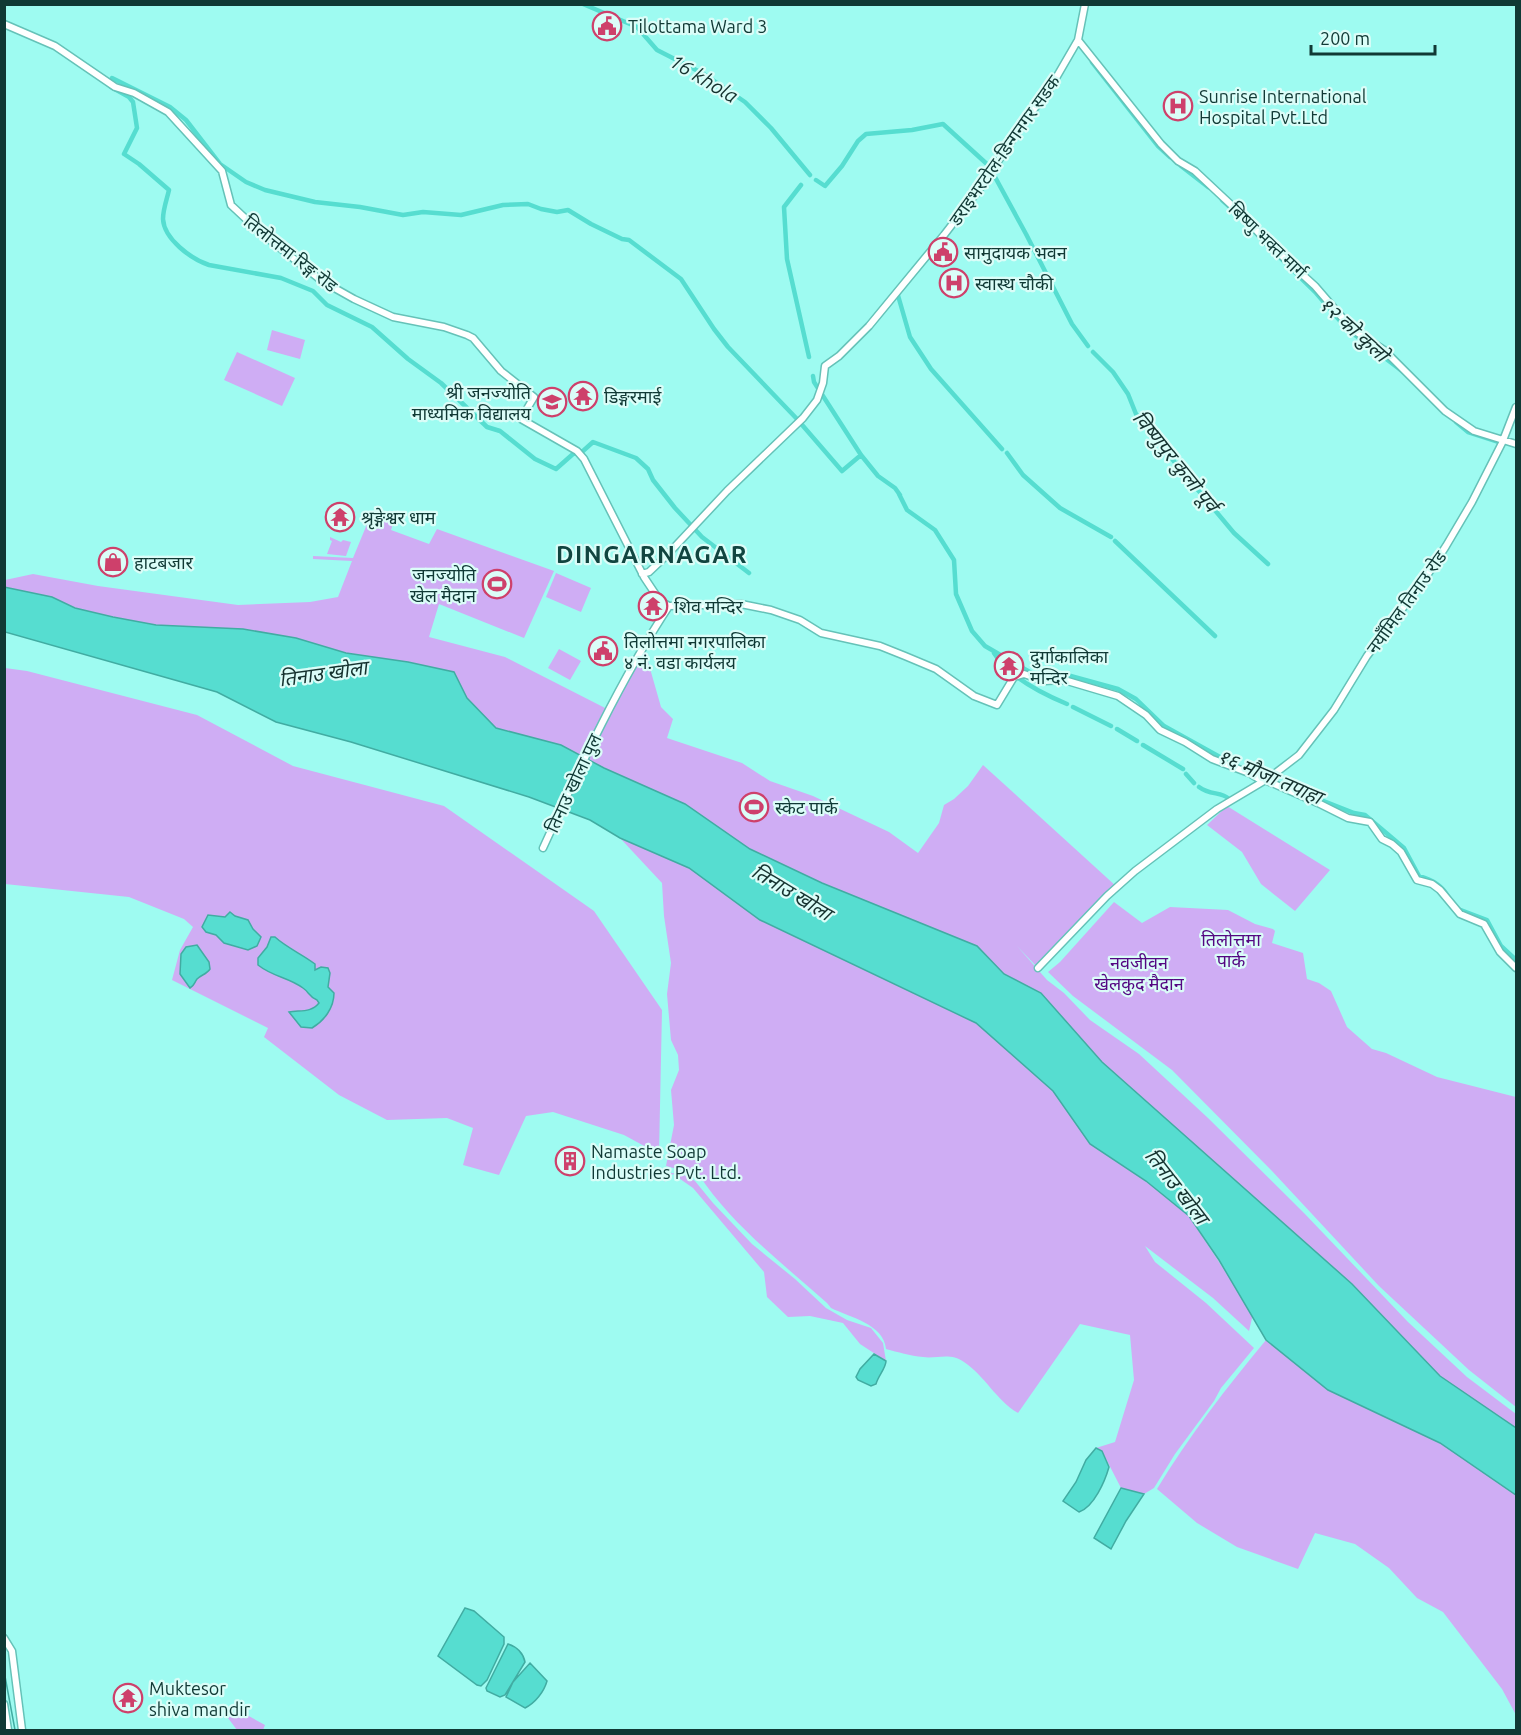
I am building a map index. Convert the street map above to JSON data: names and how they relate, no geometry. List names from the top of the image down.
{
  "streets": {
    "street": [
      "डराइभरटोल-डिन्गनगर सडक",
      "बिष्णु भक्त मार्ग",
      "तिलोत्तमा रिङ्ग रोड",
      "नयाँमिल तिनाउ रोड",
      "तिनाउ खोला पुल"
    ]
  },
  "crossings": [
    ["डराइभरटोल-डिन्गनगर सडक", "बिष्णु भक्त मार्ग"],
    ["डराइभरटोल-डिन्गनगर सडक", "तिलोत्तमा रिङ्ग रोड"],
    ["बिष्णु भक्त मार्ग", "नयाँमिल तिनाउ रोड"],
    ["तिलोत्तमा रिङ्ग रोड", "तिनाउ खोला पुल"]
  ],
  "districts": ["DINGARNAGAR"],
  "water": [
    "16 khola",
    "१२ को कुलो",
    "विष्णुपुर कुलो पूर्व",
    "तिनाउ खोला",
    "१६ मौजा तपाहा"
  ],
  "parks": ["तिलोत्तमा पार्क", "नवजीवन खेलकुद मैदान"],
  "places": {
    "public building": ["Tilottama Ward 3", "सामुदायक भवन", "तिलोत्तमा नगरपालिका ४ नं. वडा कार्यलय"],
    "hospital": ["Sunrise International Hospital Pvt.Ltd", "स्वास्थ चौकी"],
    "temple": [
      "डिङ्गरमाई",
      "श्रृङ्गेश्वर धाम",
      "शिव मन्दिर",
      "दुर्गाकालिका मन्दिर",
      "Muktesor shiva mandir"
    ],
    "school or university": ["श्री जनज्योति माध्यमिक विद्यालय"],
    "shop": ["हाटबजार"],
    "sports": ["जनज्योति खेल मैदान", "स्केट पार्क"],
    "building": ["Namaste Soap Industries Pvt. Ltd."]
  },
  "scale_bar": "200 m"
}
